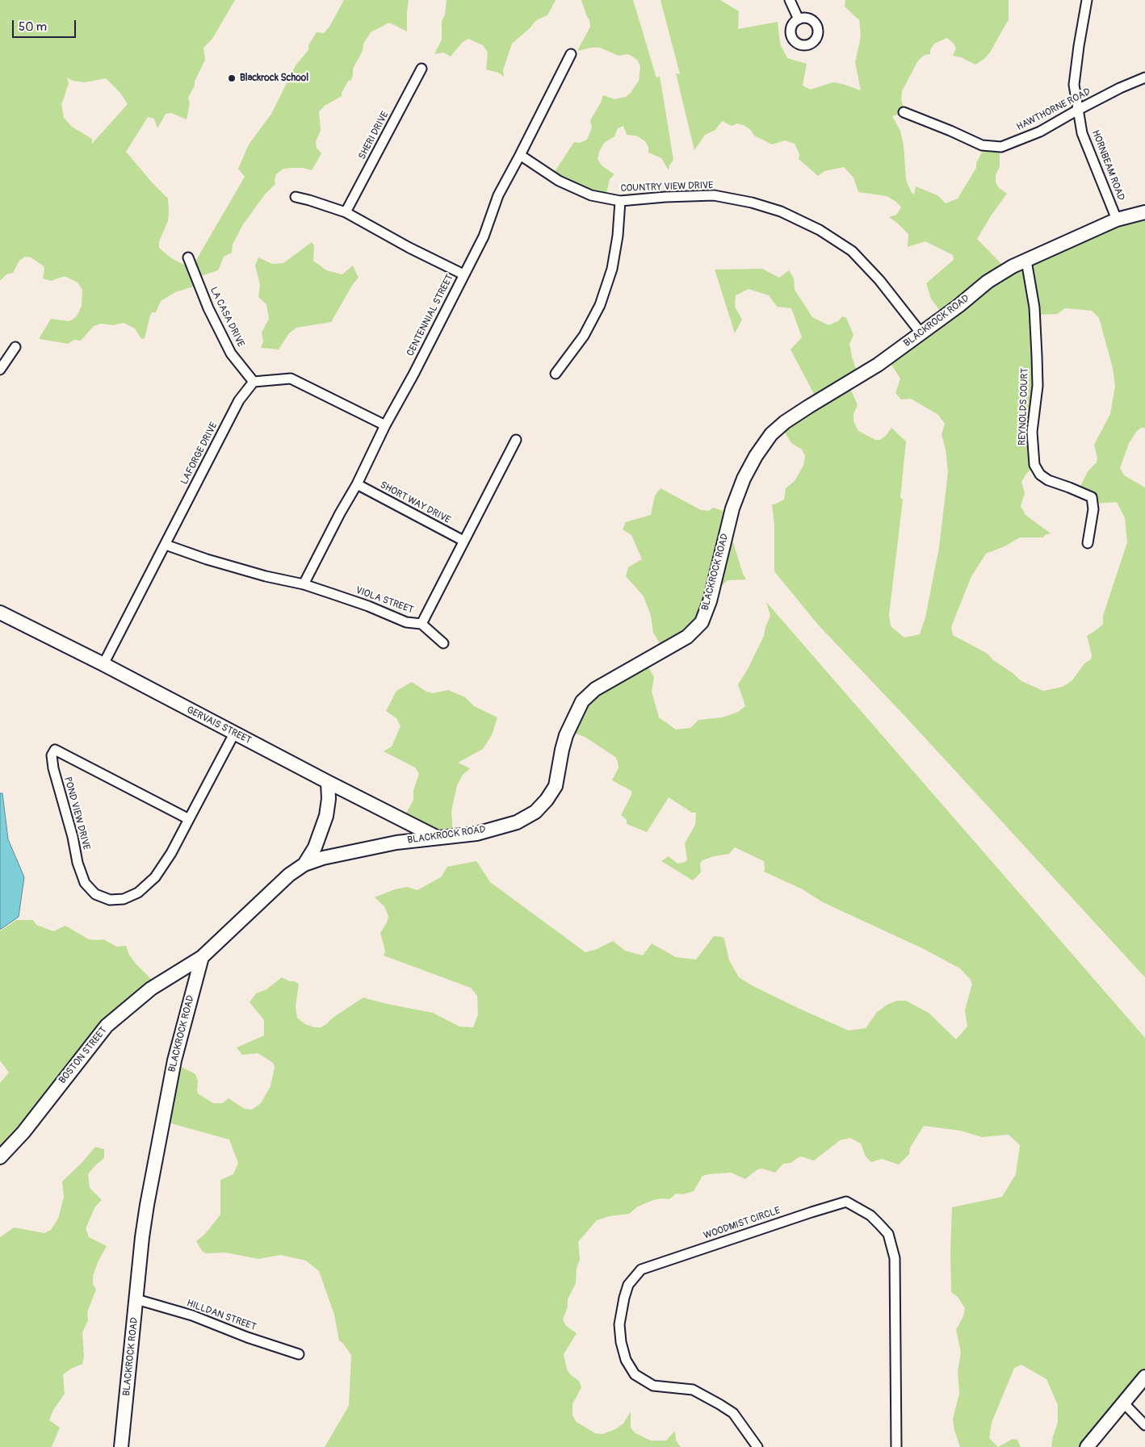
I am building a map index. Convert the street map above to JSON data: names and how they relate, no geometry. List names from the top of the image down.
{
  "streets": {
    "street": [
      "HAWTHORNE ROAD",
      "SHERI DRIVE",
      "HORNBEAM ROAD",
      "COUNTRY VIEW DRIVE",
      "CENTENNIAL STREET",
      "LA CASA DRIVE",
      "BLACKROCK ROAD",
      "REYNOLDS COURT",
      "LAFORGE DRIVE",
      "SHORT WAY DRIVE",
      "VIOLA STREET",
      "GERVAIS STREET",
      "POND VIEW DRIVE",
      "BOSTON STREET",
      "WOODMIST CIRCLE",
      "HILLDAN STREET"
    ]
  },
  "crossings": [
    ["HAWTHORNE ROAD", "HORNBEAM ROAD"],
    ["HORNBEAM ROAD", "BLACKROCK ROAD"],
    ["COUNTRY VIEW DRIVE", "CENTENNIAL STREET"],
    ["COUNTRY VIEW DRIVE", "BLACKROCK ROAD"],
    ["CENTENNIAL STREET", "SHORT WAY DRIVE"],
    ["CENTENNIAL STREET", "VIOLA STREET"],
    ["LA CASA DRIVE", "LAFORGE DRIVE"],
    ["BLACKROCK ROAD", "REYNOLDS COURT"],
    ["BLACKROCK ROAD", "GERVAIS STREET"],
    ["BLACKROCK ROAD", "BOSTON STREET"],
    ["BLACKROCK ROAD", "HILLDAN STREET"],
    ["LAFORGE DRIVE", "VIOLA STREET"],
    ["LAFORGE DRIVE", "GERVAIS STREET"],
    ["SHORT WAY DRIVE", "VIOLA STREET"],
    ["GERVAIS STREET", "POND VIEW DRIVE"]
  ],
  "places": ["Blackrock School"],
  "scale_bar": "50 m"
}
